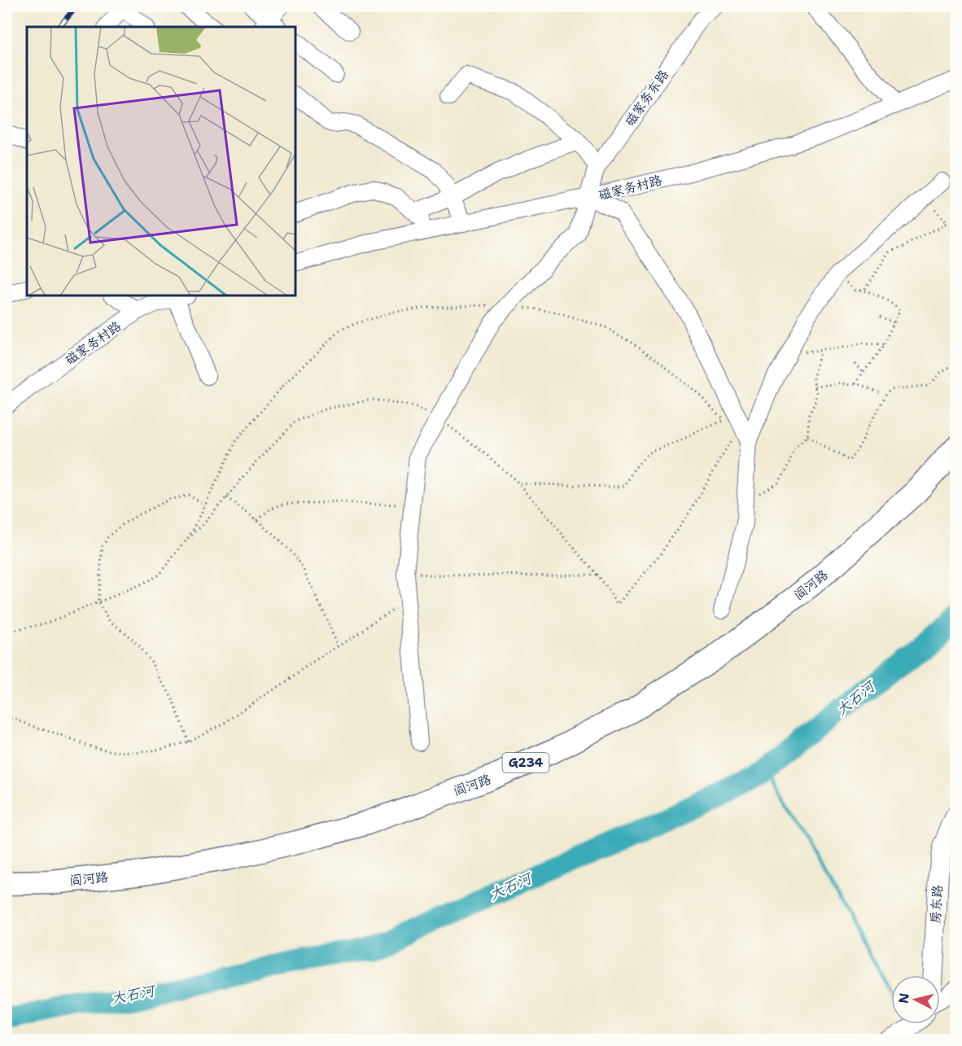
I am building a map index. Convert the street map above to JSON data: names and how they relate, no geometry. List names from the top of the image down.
{
  "streets": {
    "highway": ["阎河路", "G234"],
    "main road": ["房东路"],
    "street": ["磁家务东路", "磁家务村路"]
  },
  "crossings": [
    ["磁家务东路", "磁家务村路"]
  ],
  "water": ["大石河"],
  "north": "left"
}
